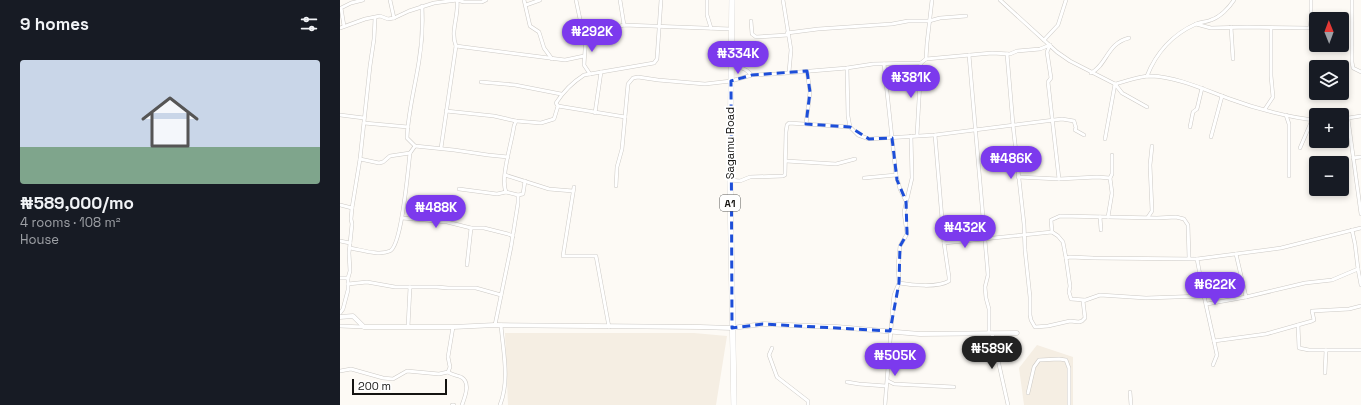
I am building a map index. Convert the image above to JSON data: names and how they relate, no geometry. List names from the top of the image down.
{
  "streets": {
    "highway": ["Sagamu Road", "A1"]
  },
  "scale_bar": "200 m",
  "north": "top",
  "page": {
    "heading": "9 homes",
    "map_buttons": ["+", "−"],
    "price": [
      "₦292K",
      "₦334K",
      "₦381K",
      "₦486K",
      "₦488K",
      "₦432K",
      "₦622K",
      "₦589K",
      "₦505K"
    ],
    "list": [
      {
        "name": "₦589,000/mo",
        "note": "4 rooms · 108 m² · House"
      }
    ],
    "scale": "200 m"
  }
}
